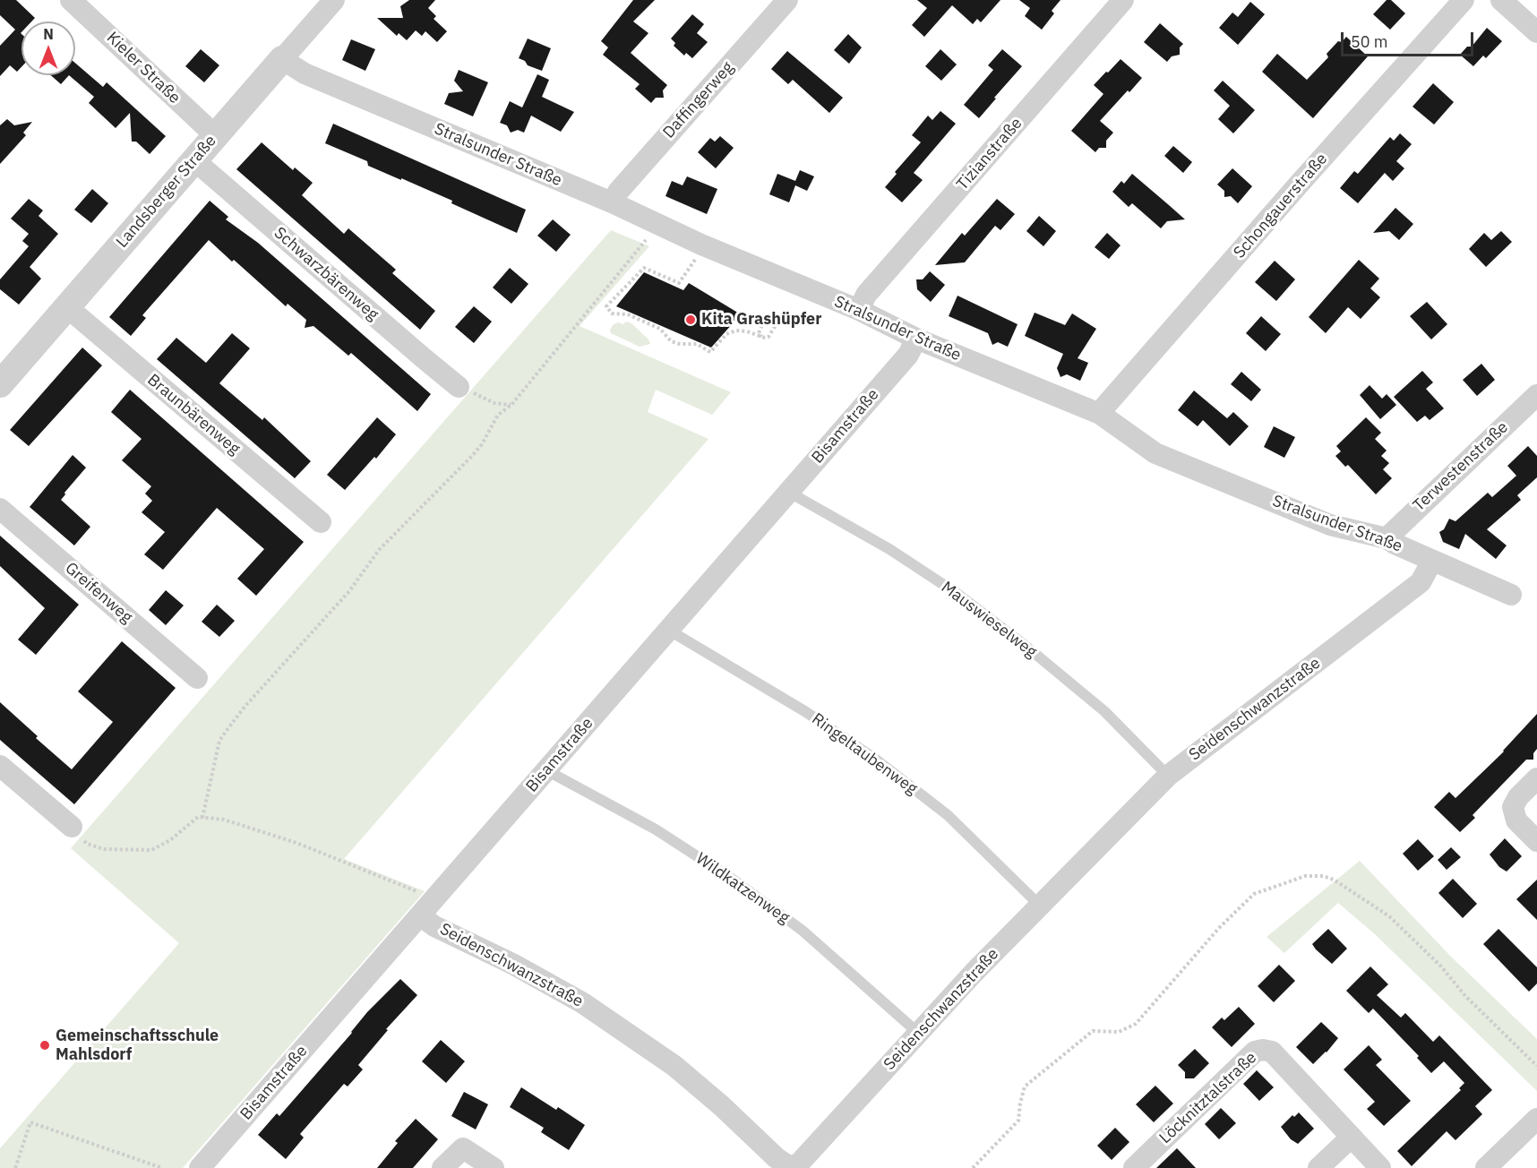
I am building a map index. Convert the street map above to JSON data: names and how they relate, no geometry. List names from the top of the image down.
{
  "streets": {
    "street": [
      "Kieler Straße",
      "Daffingerweg",
      "Tizianstraße",
      "Stralsunder Straße",
      "Landsberger Straße",
      "Schongauerstraße",
      "Schwarzbärenweg",
      "Braunbärenweg",
      "Bisamstraße",
      "Terwestenstraße",
      "Greifenweg",
      "Seidenschwanzstraße",
      "Löcknitztalstraße"
    ],
    "lane": ["Mauswieselweg", "Ringeltaubenweg", "Wildkatzenweg"]
  },
  "crossings": [
    ["Kieler Straße", "Landsberger Straße"],
    ["Daffingerweg", "Stralsunder Straße"],
    ["Tizianstraße", "Stralsunder Straße"],
    ["Stralsunder Straße", "Landsberger Straße"],
    ["Stralsunder Straße", "Schongauerstraße"],
    ["Stralsunder Straße", "Bisamstraße"],
    ["Stralsunder Straße", "Terwestenstraße"],
    ["Stralsunder Straße", "Seidenschwanzstraße"],
    ["Landsberger Straße", "Schwarzbärenweg"],
    ["Landsberger Straße", "Braunbärenweg"],
    ["Bisamstraße", "Mauswieselweg"],
    ["Bisamstraße", "Seidenschwanzstraße"],
    ["Bisamstraße", "Ringeltaubenweg"],
    ["Bisamstraße", "Wildkatzenweg"],
    ["Mauswieselweg", "Seidenschwanzstraße"],
    ["Seidenschwanzstraße", "Ringeltaubenweg"],
    ["Seidenschwanzstraße", "Wildkatzenweg"]
  ],
  "places": ["Kita Grashüpfer", "Gemeinschaftsschule Mahlsdorf"],
  "scale_bar": "50 m",
  "north": "top"
}
